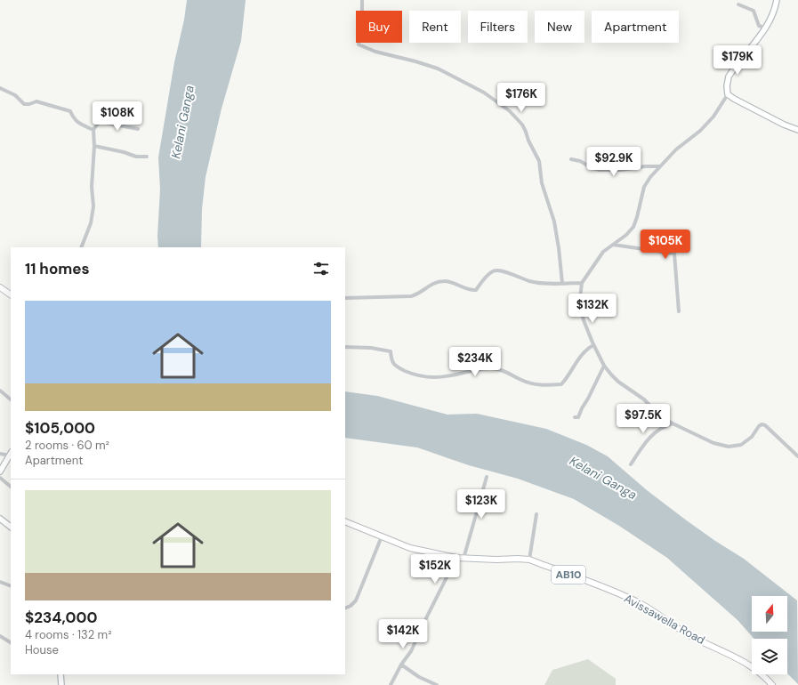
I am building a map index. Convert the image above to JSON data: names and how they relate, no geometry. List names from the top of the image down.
{
  "streets": {
    "main road": ["AB10", "Avissawella Road"]
  },
  "water": ["Kelani Ganga"],
  "north": "top",
  "page": {
    "chip": [
      "Buy",
      "Rent",
      "Filters",
      "New",
      "Apartment"
    ],
    "price": [
      "$179K",
      "$176K",
      "$108K",
      "$92.9K",
      "$105K",
      "$132K",
      "$234K",
      "$97.5K",
      "$123K",
      "$152K",
      "$142K"
    ],
    "heading": "11 homes",
    "list": [
      {
        "name": "$105,000",
        "note": "2 rooms · 60 m² · Apartment"
      },
      {
        "name": "$234,000",
        "note": "4 rooms · 132 m² · House"
      }
    ]
  }
}
